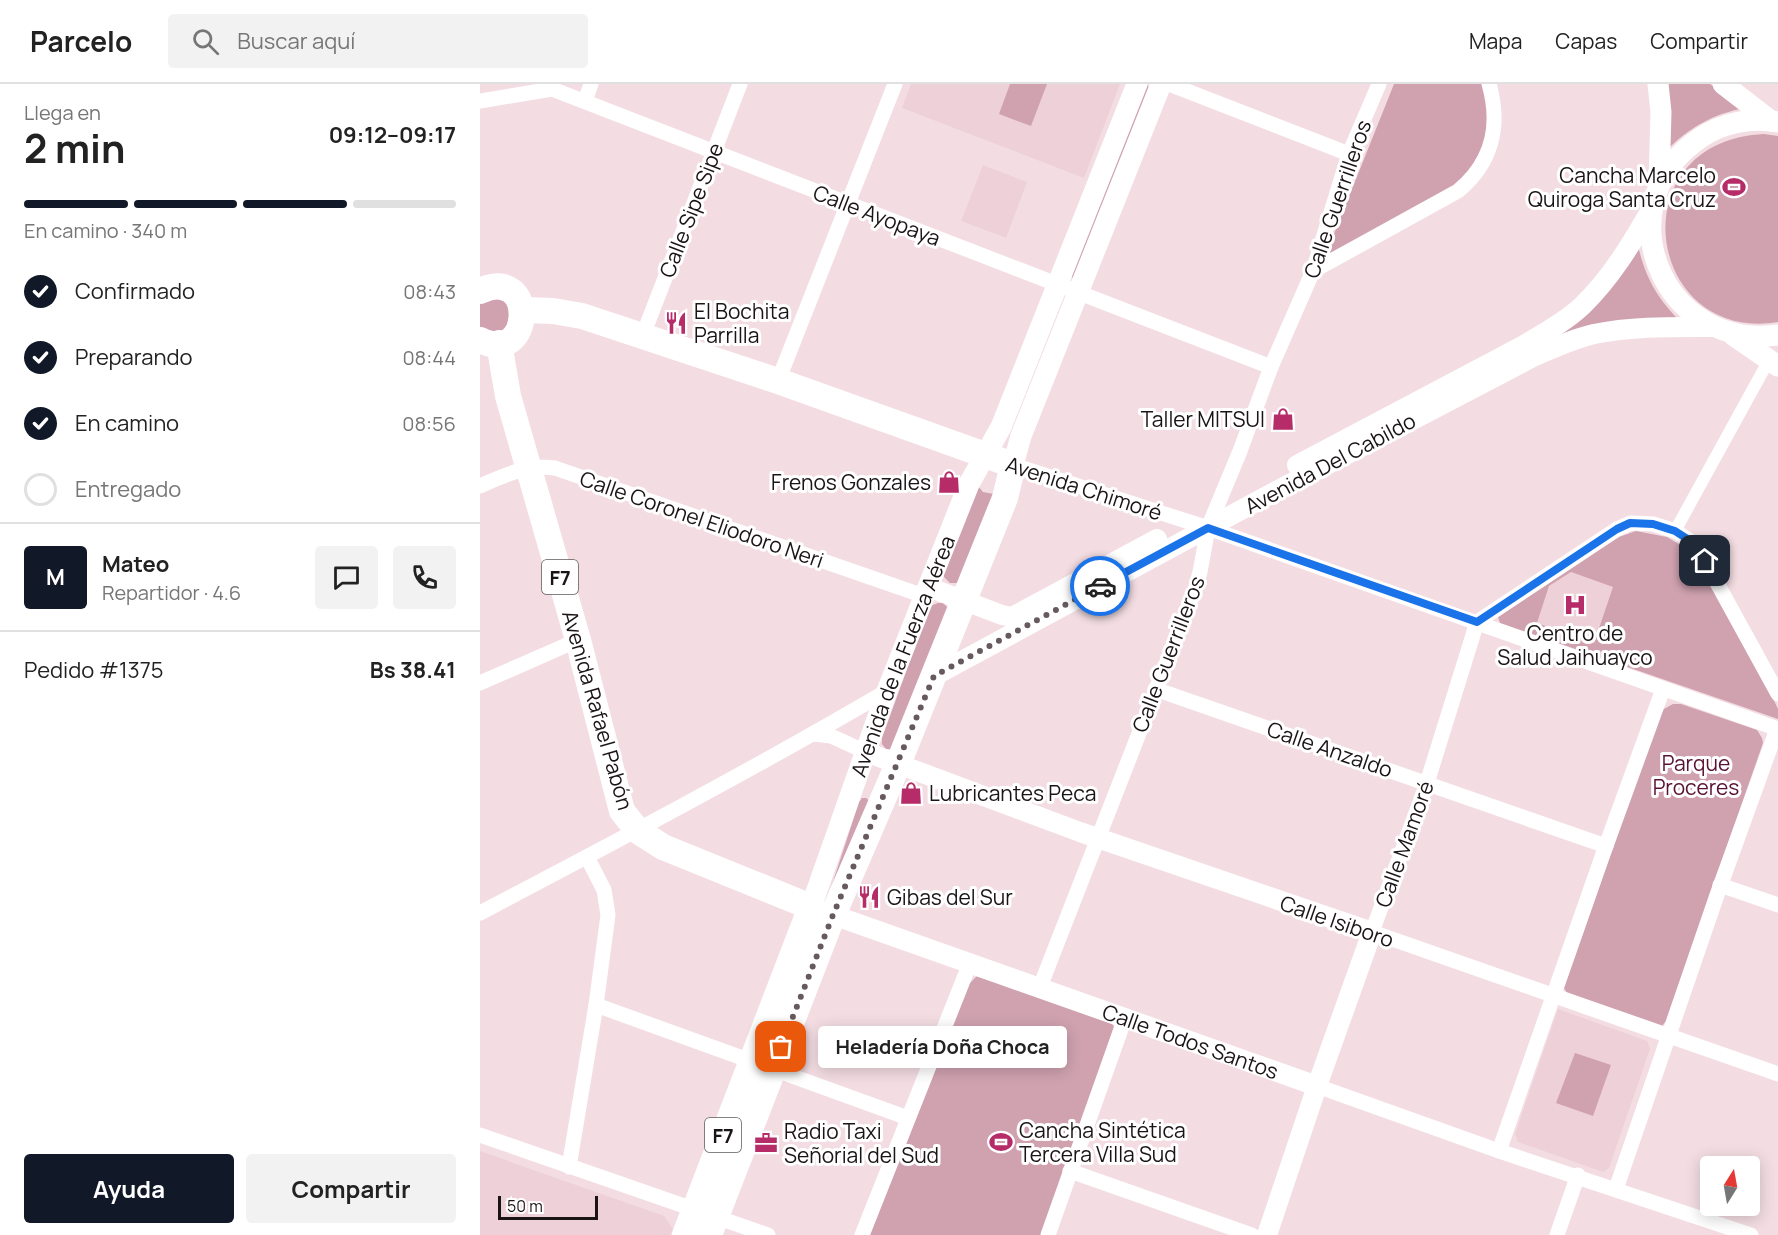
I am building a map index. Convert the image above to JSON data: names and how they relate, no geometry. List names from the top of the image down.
{
  "streets": {
    "highway": [
      "Avenida Chimoré",
      "F7",
      "Avenida de la Fuerza Aérea",
      "Avenida Rafael Pabón",
      "Calle Todos Santos"
    ],
    "street": [
      "Calle Guerrilleros",
      "Calle Sipe Sipe",
      "Calle Ayopaya",
      "Avenida Del Cabildo",
      "Calle Coronel Eliodoro Neri",
      "Calle Anzaldo",
      "Calle Mamoré",
      "Calle Isiboro"
    ]
  },
  "crossings": [
    ["Calle Guerrilleros", "Calle Ayopaya"],
    ["Calle Guerrilleros", "Avenida Del Cabildo"],
    ["Calle Guerrilleros", "Avenida Chimoré"],
    ["Calle Guerrilleros", "Calle Anzaldo"],
    ["Calle Guerrilleros", "Calle Isiboro"],
    ["Calle Guerrilleros", "Calle Todos Santos"],
    ["Calle Sipe Sipe", "Calle Ayopaya"],
    ["Calle Sipe Sipe", "Avenida Chimoré"],
    ["Calle Ayopaya", "Avenida de la Fuerza Aérea"],
    ["Avenida Del Cabildo", "Avenida Chimoré"],
    ["Avenida Del Cabildo", "Calle Coronel Eliodoro Neri"],
    ["Avenida Del Cabildo", "Avenida de la Fuerza Aérea"],
    ["Avenida Chimoré", "F7"],
    ["Avenida Chimoré", "Avenida de la Fuerza Aérea"],
    ["Avenida Chimoré", "Calle Mamoré"],
    ["Calle Coronel Eliodoro Neri", "Avenida de la Fuerza Aérea"],
    ["Calle Coronel Eliodoro Neri", "Avenida Rafael Pabón"],
    ["F7", "Avenida Rafael Pabón"],
    ["Avenida de la Fuerza Aérea", "Calle Isiboro"],
    ["Avenida de la Fuerza Aérea", "Calle Todos Santos"],
    ["Avenida Rafael Pabón", "Calle Todos Santos"],
    ["Calle Anzaldo", "Calle Mamoré"],
    ["Calle Mamoré", "Calle Isiboro"],
    ["Calle Mamoré", "Calle Todos Santos"]
  ],
  "parks": ["Parque Proceres"],
  "places": {
    "sports": ["Cancha Marcelo Quiroga Santa Cruz", "Cancha Sintética Tercera Villa Sud"],
    "restaurant": ["El Bochita Parrilla", "Gibas del Sur"],
    "shop": ["Taller MITSUI", "Frenos Gonzales", "Lubricantes Peca"],
    "hospital": ["Centro de Salud Jaihuayco"],
    "other": ["Heladería Doña Choca"],
    "office": ["Radio Taxi Señorial del Sud"]
  },
  "scale_bar": "50 m",
  "north": "top",
  "page": {
    "header": "Parcelo",
    "search": "Buscar aquí",
    "nav": ["Mapa", "Capas", "Compartir"],
    "heading": ["2 min", "Llega en", "09:12–09:17"],
    "panel": [
      "Mateo",
      "Repartidor · 4.6",
      "Pedido #1375",
      "Bs 38.41"
    ],
    "bar": "En camino · 340 m",
    "list": [
      ["Confirmado", "08:43"],
      ["Preparando", "08:44"],
      ["En camino", "08:56"],
      "Entregado"
    ],
    "round": "M",
    "bubble": "Heladería Doña Choca",
    "buttons": ["Ayuda", "Compartir"],
    "scale": "50 m"
  }
}
